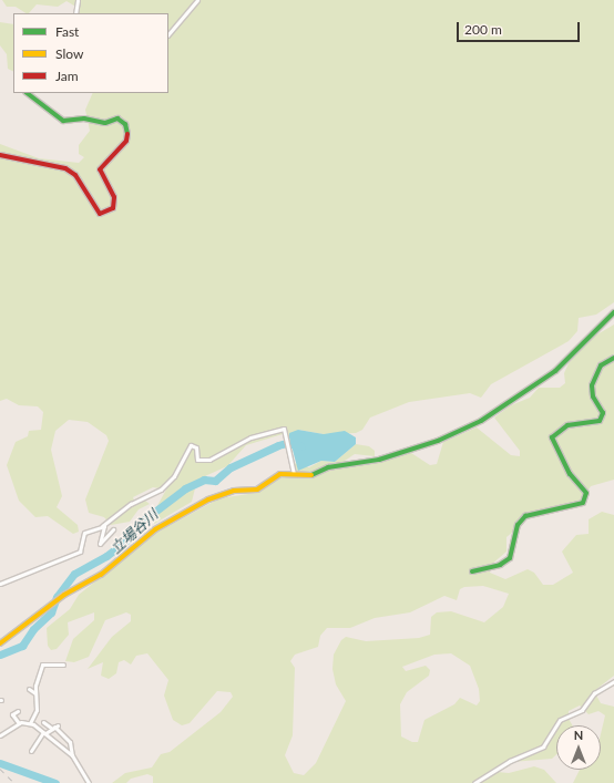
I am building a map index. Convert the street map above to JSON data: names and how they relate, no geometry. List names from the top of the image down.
{
  "water": ["立場谷川"],
  "legend": ["Fast", "Slow", "Jam"],
  "scale_bar": "200 m",
  "north": "top"
}
